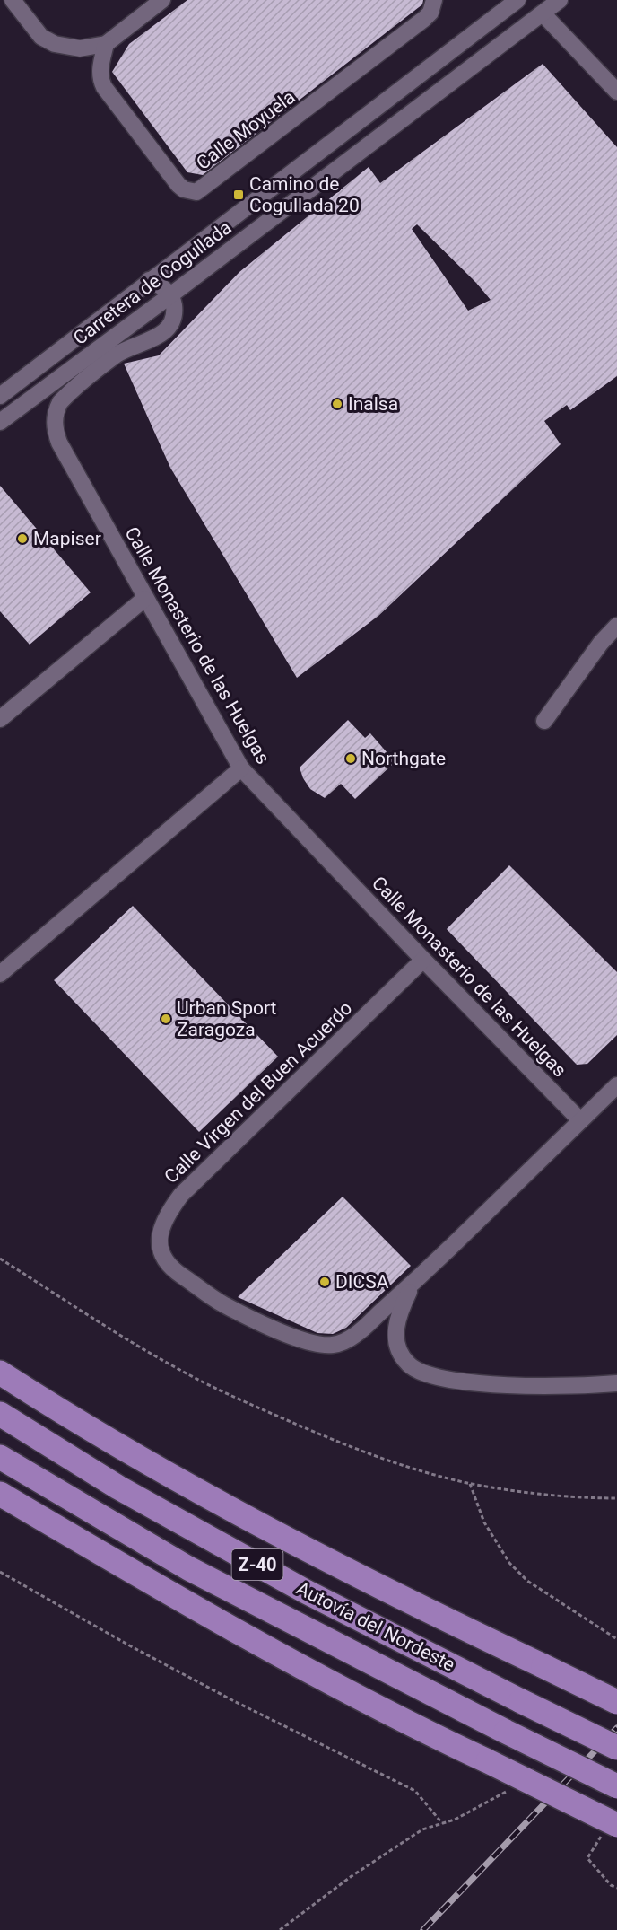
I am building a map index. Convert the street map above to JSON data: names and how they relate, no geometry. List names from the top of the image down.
{
  "streets": {
    "highway": ["Z-40", "Autovía del Nordeste"],
    "street": [
      "Calle Moyuela",
      "Carretera de Cogullada",
      "Calle Monasterio de las Huelgas",
      "Calle Virgen del Buen Acuerdo"
    ]
  },
  "crossings": [
    ["Carretera de Cogullada", "Calle Monasterio de las Huelgas"],
    ["Calle Monasterio de las Huelgas", "Calle Virgen del Buen Acuerdo"]
  ],
  "places": {
    "transit": ["Camino de Cogullada 20"],
    "other": [
      "Inalsa",
      "Mapiser",
      "Northgate",
      "Urban Sport Zaragoza",
      "DICSA"
    ]
  }
}
